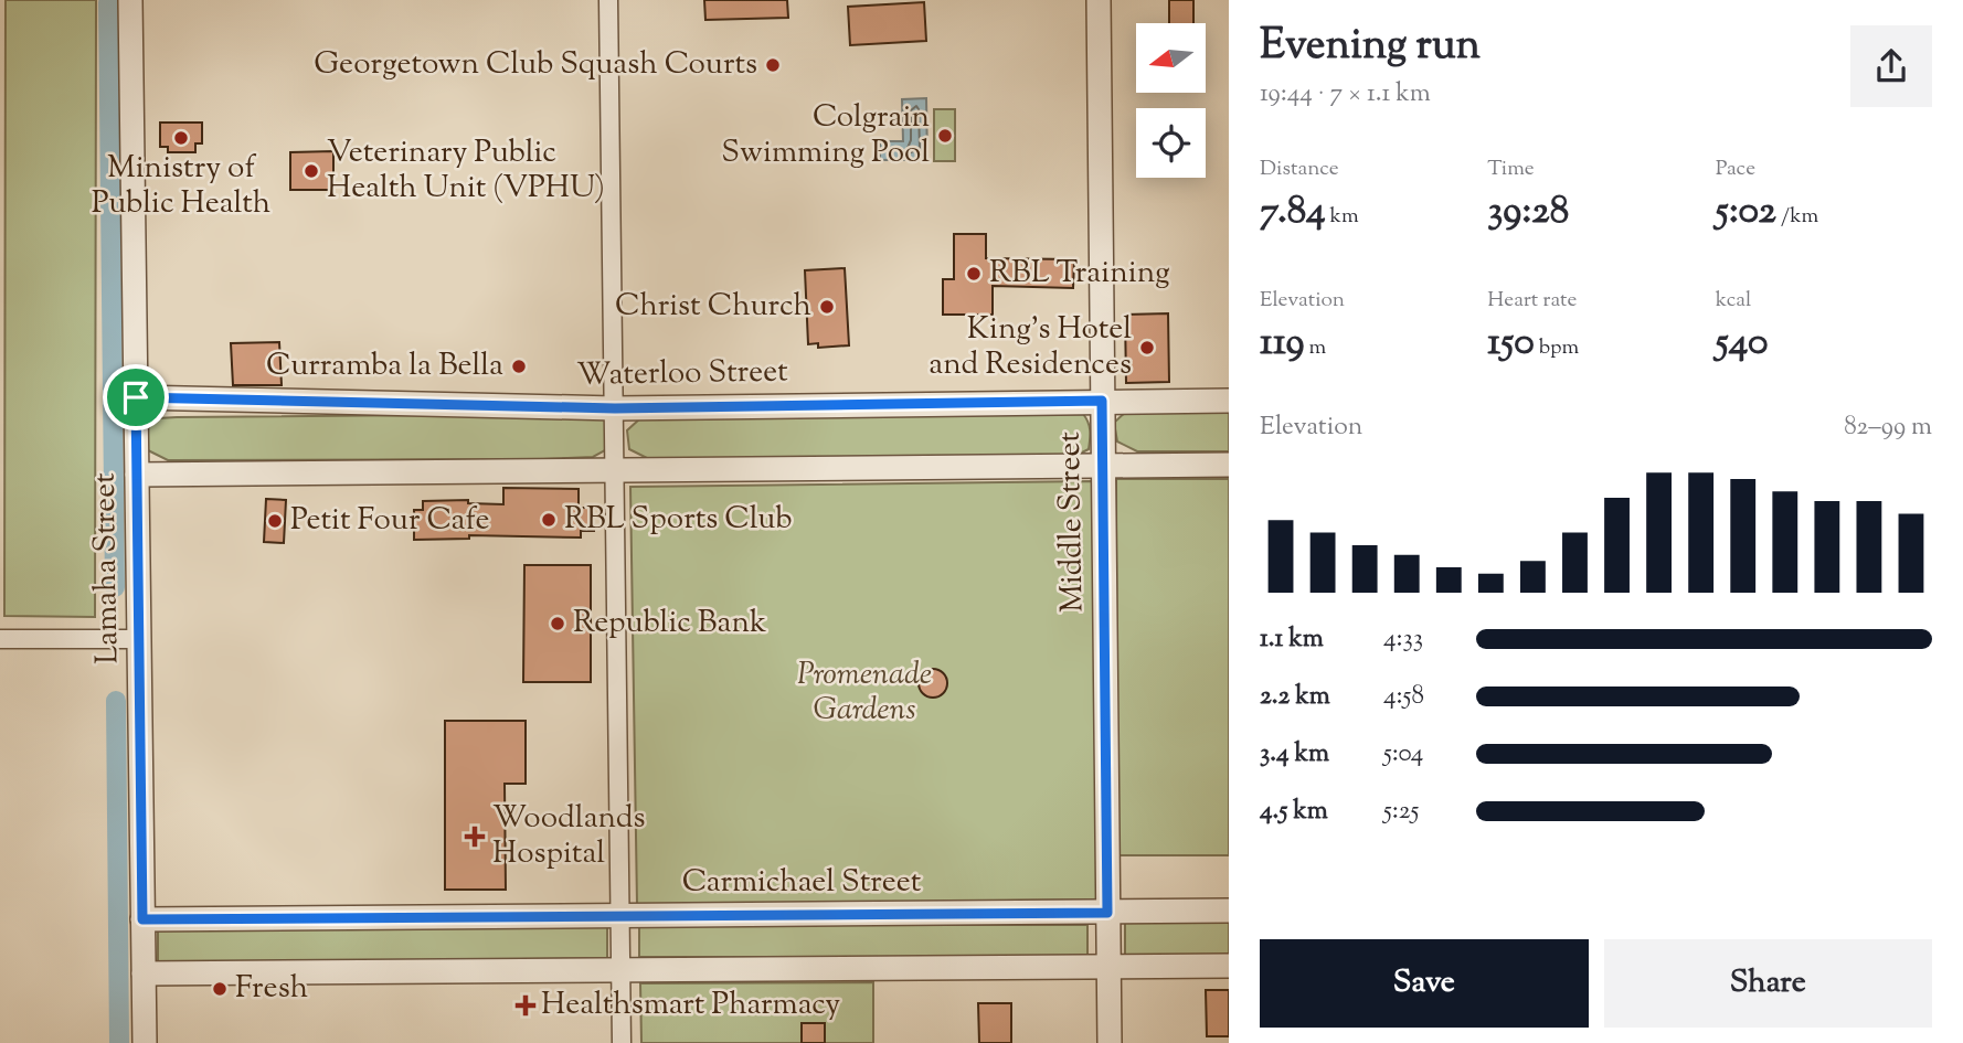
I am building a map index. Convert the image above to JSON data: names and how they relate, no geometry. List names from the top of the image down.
{
  "streets": {
    "street": [
      "Waterloo Street",
      "Middle Street",
      "Lamaha Street",
      "Carmichael Street"
    ]
  },
  "crossings": [
    ["Waterloo Street", "Middle Street"],
    ["Waterloo Street", "Lamaha Street"],
    ["Middle Street", "Carmichael Street"],
    ["Lamaha Street", "Carmichael Street"]
  ],
  "parks": ["Promenade Gardens"],
  "places": {
    "other": [
      "Georgetown Club Squash Courts",
      "Colgrain Swimming Pool",
      "Ministry of Public Health",
      "Veterinary Public Health Unit (VPHU)",
      "RBL Training",
      "Christ Church",
      "King's Hotel and Residences",
      "Curramba la Bella",
      "RBL Sports Club",
      "Petit Four Cafe",
      "Republic Bank",
      "Fresh"
    ],
    "health": ["Woodlands Hospital", "Healthsmart Pharmacy"]
  },
  "north": "left",
  "page": {
    "heading": ["Evening run", "19:44 · 7 × 1.1 km"],
    "stats": [
      ["Distance", "7.84 km"],
      ["Time", "39:28"],
      ["Pace", "5:02 /km"],
      ["Elevation", "119 m"],
      ["Heart rate", "150 bpm"],
      ["kcal", "540"]
    ],
    "chart": ["Elevation", "82–99 m"],
    "list": [
      {
        "name": "1.1 km",
        "note": "4:33"
      },
      {
        "name": "2.2 km",
        "note": "4:58"
      },
      {
        "name": "3.4 km",
        "note": "5:04"
      },
      {
        "name": "4.5 km",
        "note": "5:25"
      }
    ],
    "buttons": ["Save", "Share"]
  }
}
